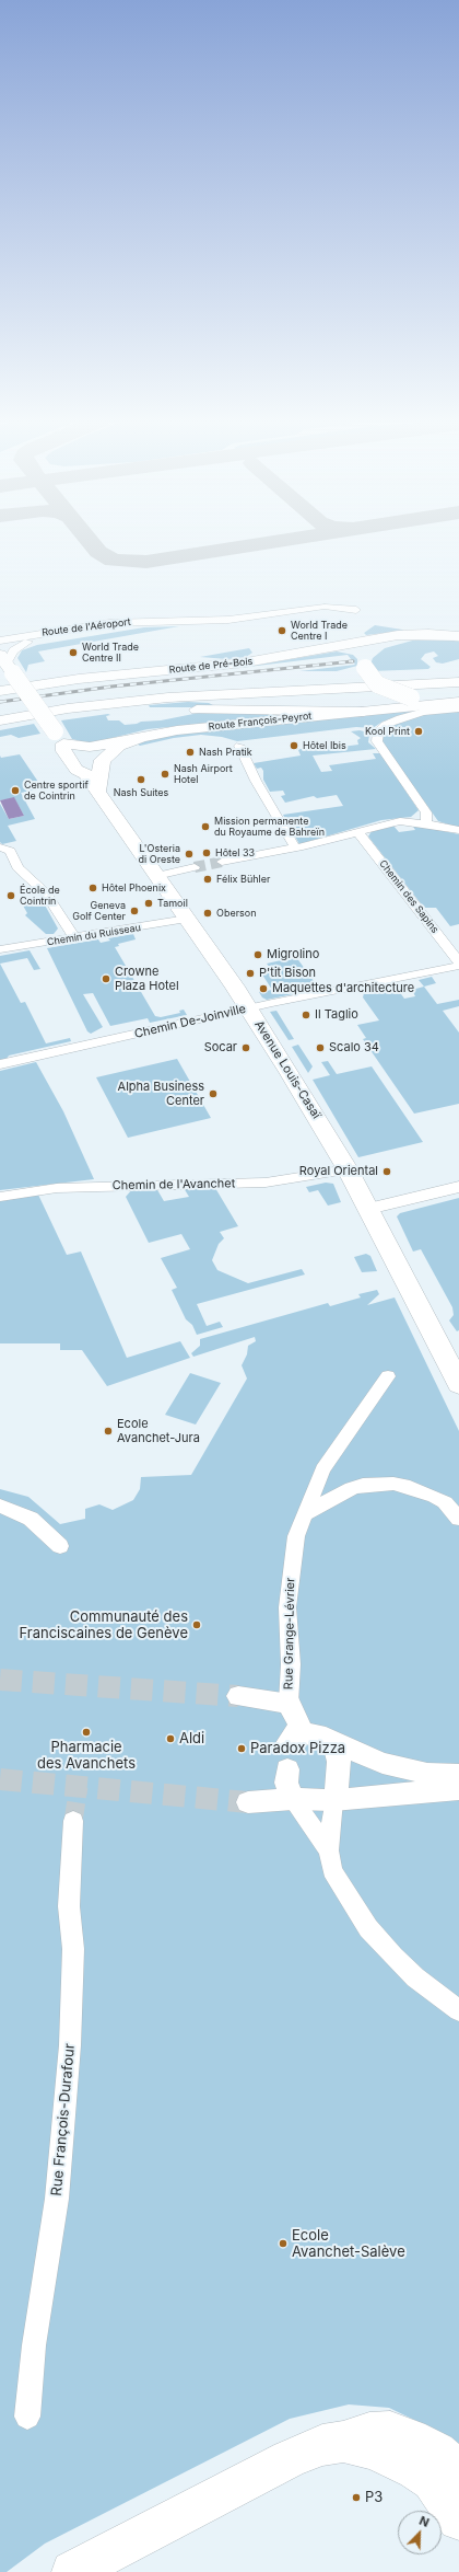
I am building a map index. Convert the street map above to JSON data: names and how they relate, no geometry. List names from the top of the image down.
{
  "streets": {
    "main road": ["Route de Pré-Bois", "Route François-Peyrot", "Avenue Louis-Casaï"],
    "street": [
      "Route de l'Aéroport",
      "Chemin des Sapins",
      "Chemin du Ruisseau",
      "Chemin De-Joinville",
      "Chemin de l'Avanchet",
      "Rue Grange-Lévrier",
      "Rue François-Durafour"
    ]
  },
  "crossings": [
    ["Route de l'Aéroport", "Avenue Louis-Casaï"],
    ["Route François-Peyrot", "Avenue Louis-Casaï"],
    ["Chemin du Ruisseau", "Avenue Louis-Casaï"],
    ["Chemin De-Joinville", "Avenue Louis-Casaï"],
    ["Avenue Louis-Casaï", "Chemin de l'Avanchet"]
  ],
  "places": [
    "World Trade Centre I",
    "World Trade Centre II",
    "Kool Print",
    "Hôtel Ibis",
    "Nash Pratik",
    "Nash Airport Hotel",
    "Nash Suites",
    "Centre sportif de Cointrin",
    "Mission permanente du Royaume de Bahreïn",
    "Hôtel 33",
    "L'Osteria di Oreste",
    "Félix Bühler",
    "Hôtel Phoenix",
    "École de Cointrin",
    "Tamoil",
    "Geneva Golf Center",
    "Oberson",
    "Migrolino",
    "P'tit Bison",
    "Crowne Plaza Hotel",
    "Maquettes d'architecture",
    "Il Taglio",
    "Socar",
    "Scalo 34",
    "Alpha Business Center",
    "Royal Oriental",
    "Ecole Avanchet-Jura",
    "Communauté des Franciscaines de Genève",
    "Pharmacie des Avanchets",
    "Aldi",
    "Paradox Pizza",
    "Ecole Avanchet-Salève",
    "P3"
  ],
  "north": "top right"
}
